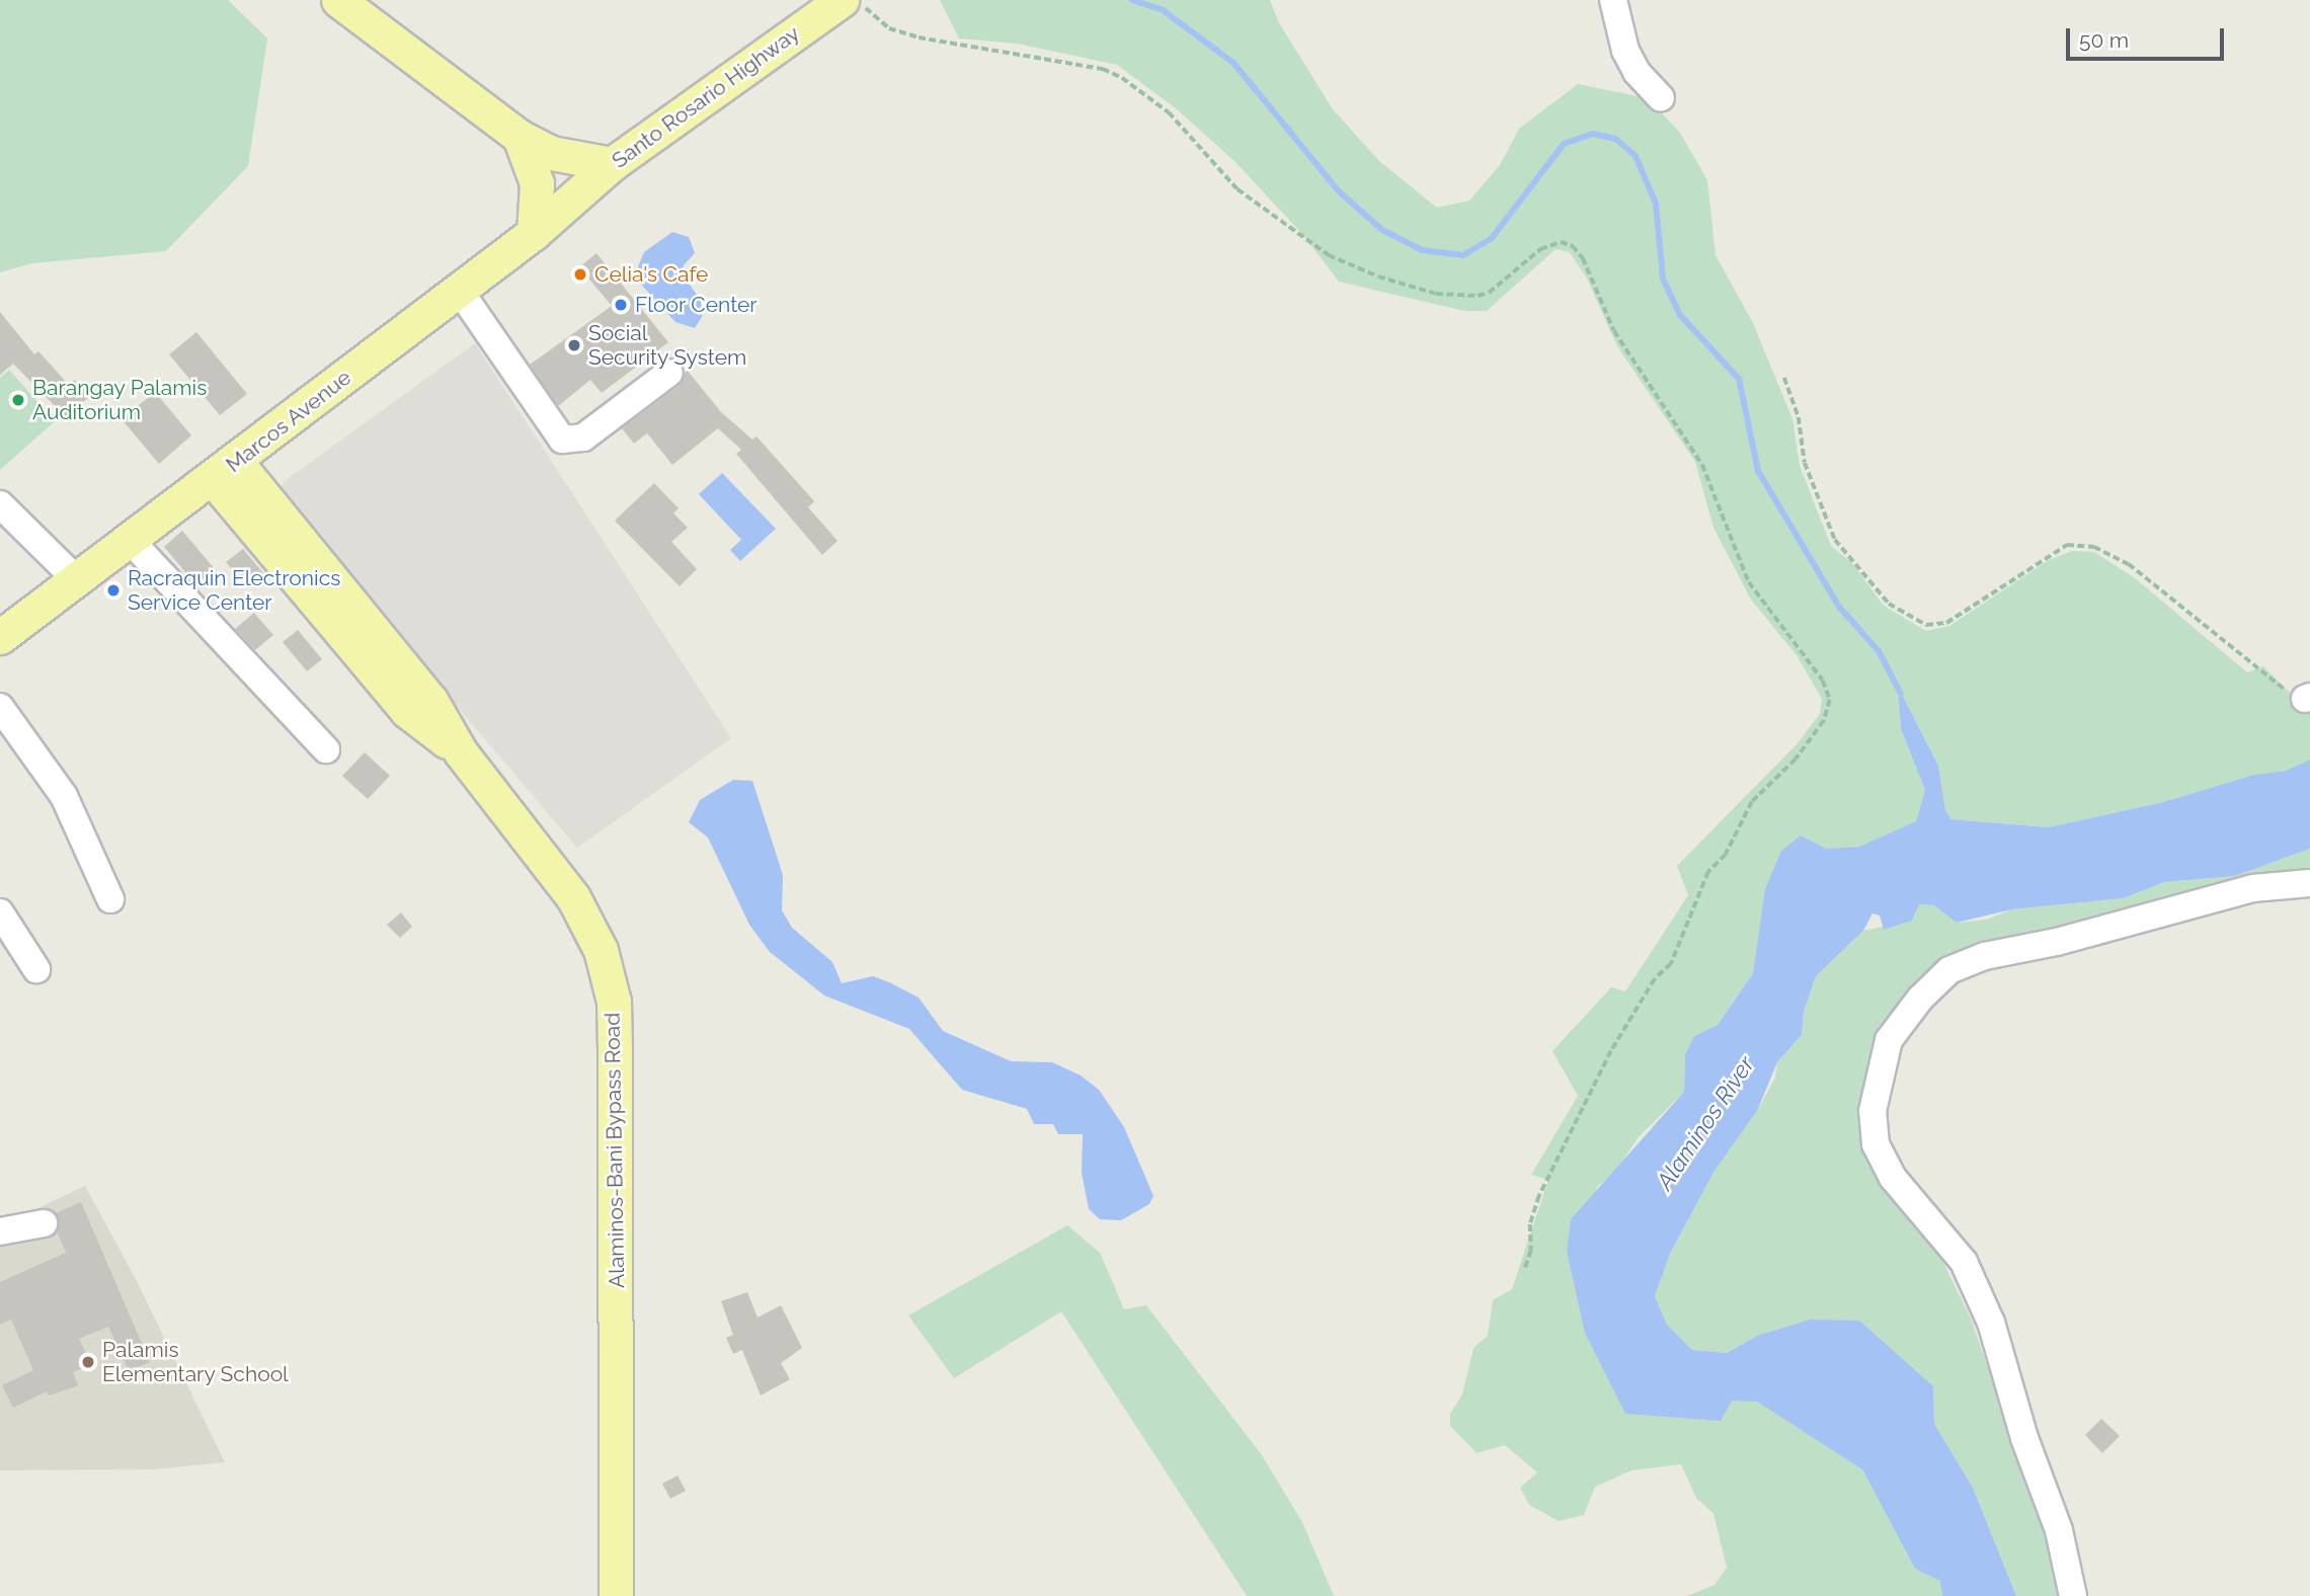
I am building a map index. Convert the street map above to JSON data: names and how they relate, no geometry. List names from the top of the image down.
{
  "streets": {
    "main road": ["Santo Rosario Highway", "Marcos Avenue", "Alaminos-Bani Bypass Road"]
  },
  "crossings": [
    ["Santo Rosario Highway", "Marcos Avenue"],
    ["Marcos Avenue", "Alaminos-Bani Bypass Road"]
  ],
  "water": ["Alaminos River"],
  "places": [
    "Celia's Cafe",
    "Floor Center",
    "Social Security System",
    "Barangay Palamis Auditorium",
    "Racraquin Electronics Service Center",
    "Palamis Elementary School"
  ],
  "scale_bar": "50 m"
}
